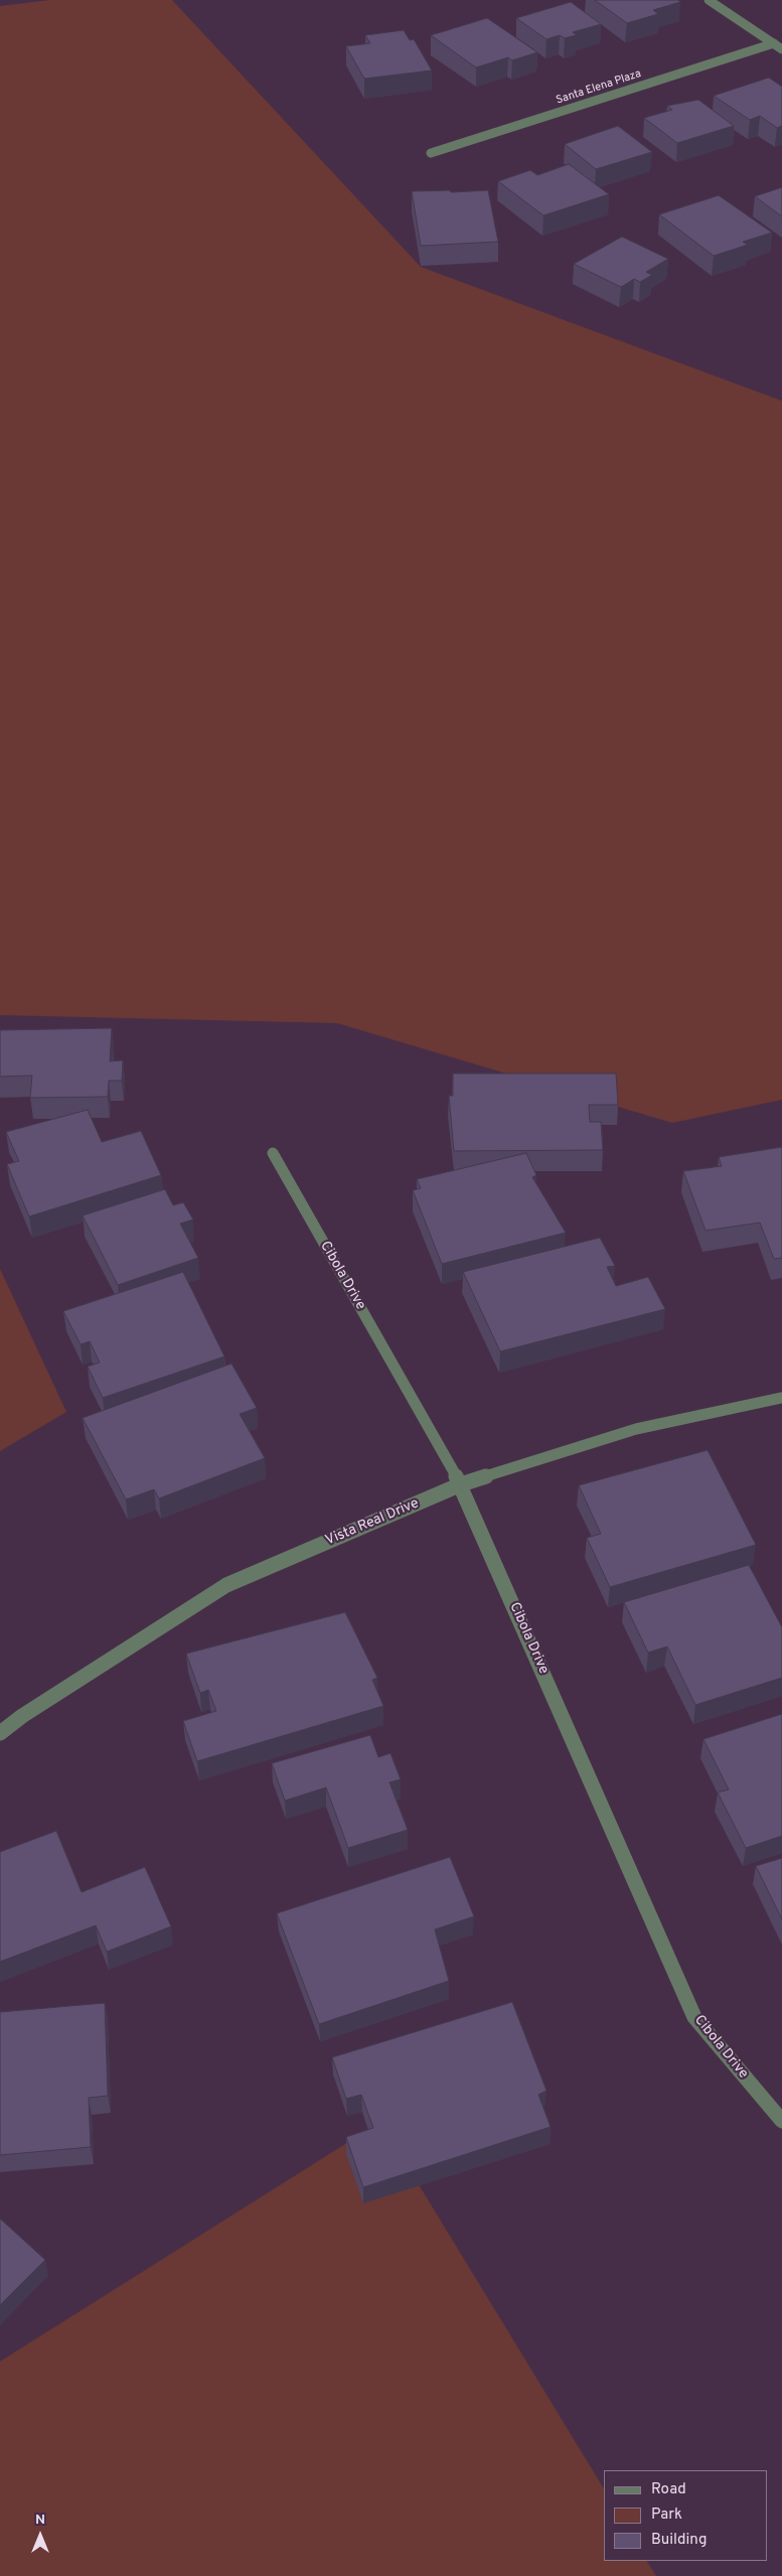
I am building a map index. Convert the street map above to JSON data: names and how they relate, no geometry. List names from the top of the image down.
{
  "streets": {
    "street": ["Santa Elena Plaza", "Cibola Drive", "Vista Real Drive"]
  },
  "crossings": [
    ["Cibola Drive", "Vista Real Drive"]
  ],
  "legend": ["Road", "Park", "Building"],
  "north": "top"
}
